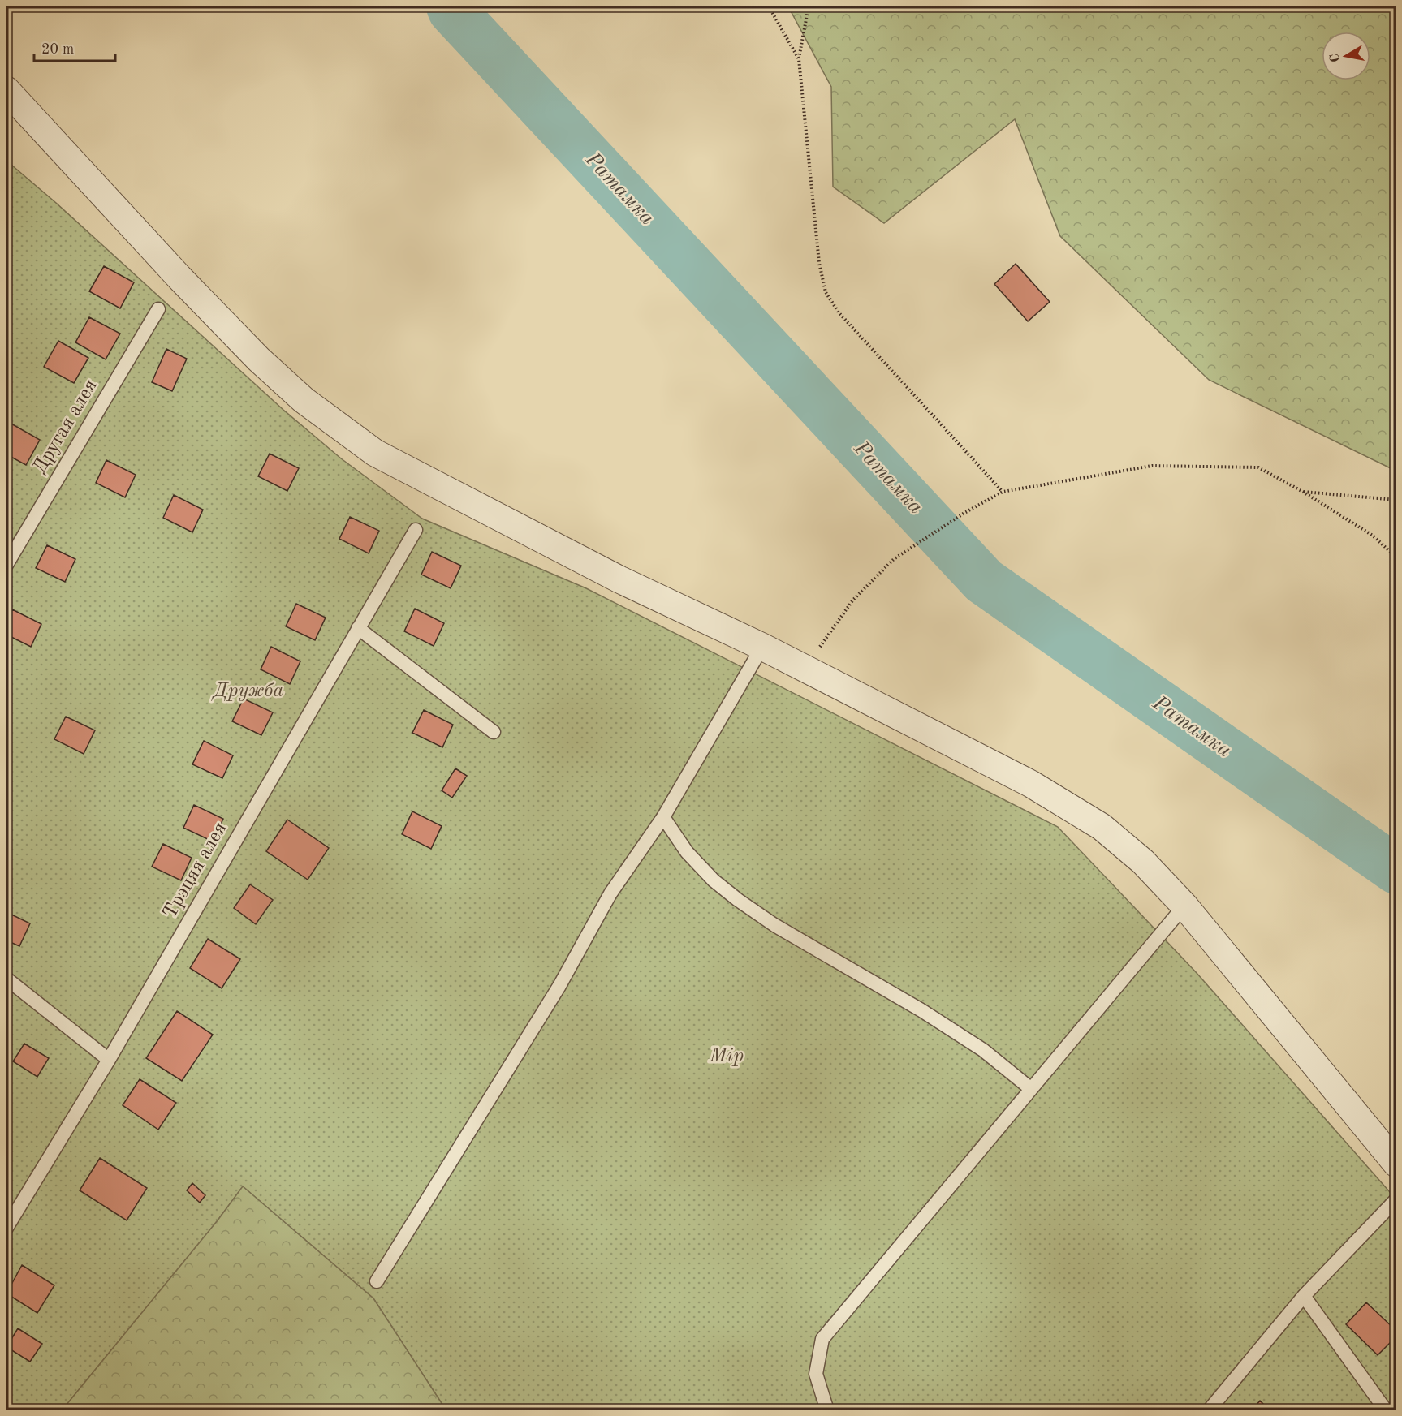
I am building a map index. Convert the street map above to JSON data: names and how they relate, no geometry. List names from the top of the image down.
{
  "streets": {
    "lane": ["Другая алея", "Трэцяя алея"]
  },
  "water": ["Ратамка"],
  "parks": ["Дружба", "Мір"],
  "scale_bar": "20 m",
  "north": "left"
}
